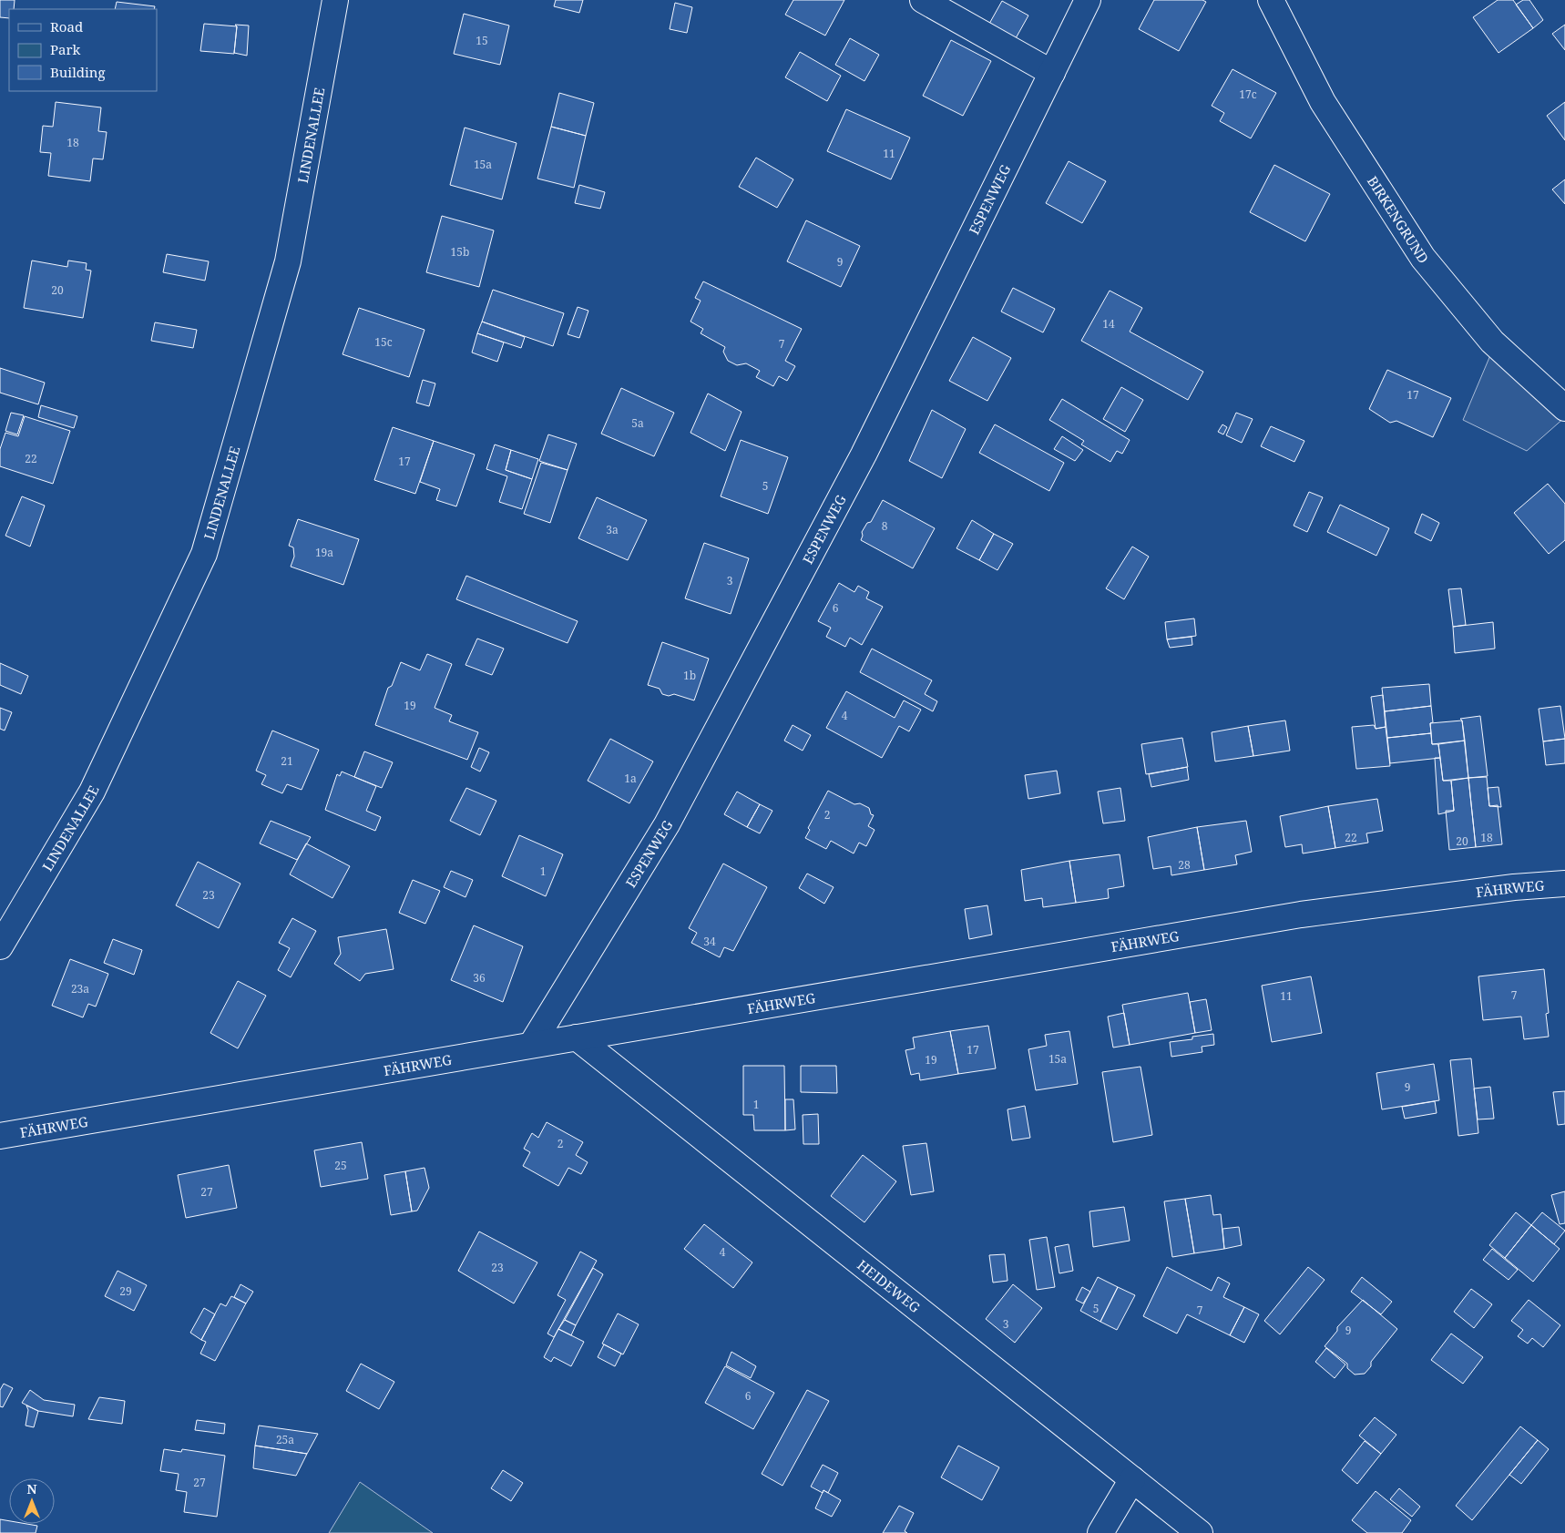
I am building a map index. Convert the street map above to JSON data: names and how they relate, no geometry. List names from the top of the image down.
{
  "streets": {
    "street": [
      "LINDENALLEE",
      "ESPENWEG",
      "BIRKENGRUND",
      "FÄHRWEG",
      "HEIDEWEG"
    ]
  },
  "crossings": [
    ["ESPENWEG", "FÄHRWEG"],
    ["FÄHRWEG", "HEIDEWEG"]
  ],
  "house_numbers": [
    "15",
    "17c",
    "18",
    "11",
    "15a",
    "15b",
    "9",
    "20",
    "14",
    "15c",
    "7",
    "17",
    "5a",
    "22",
    "17",
    "5",
    "8",
    "3a",
    "19a",
    "3",
    "6",
    "1b",
    "19",
    "4",
    "21",
    "1a",
    "2",
    "22",
    "18",
    "20",
    "28",
    "1",
    "23",
    "34",
    "36",
    "23a",
    "7",
    "11",
    "17",
    "15a",
    "19",
    "9",
    "1",
    "2",
    "25",
    "27",
    "4",
    "23",
    "29",
    "5",
    "7",
    "3",
    "9",
    "6",
    "25a",
    "27"
  ],
  "legend": ["Road", "Park", "Building"],
  "north": "top"
}
